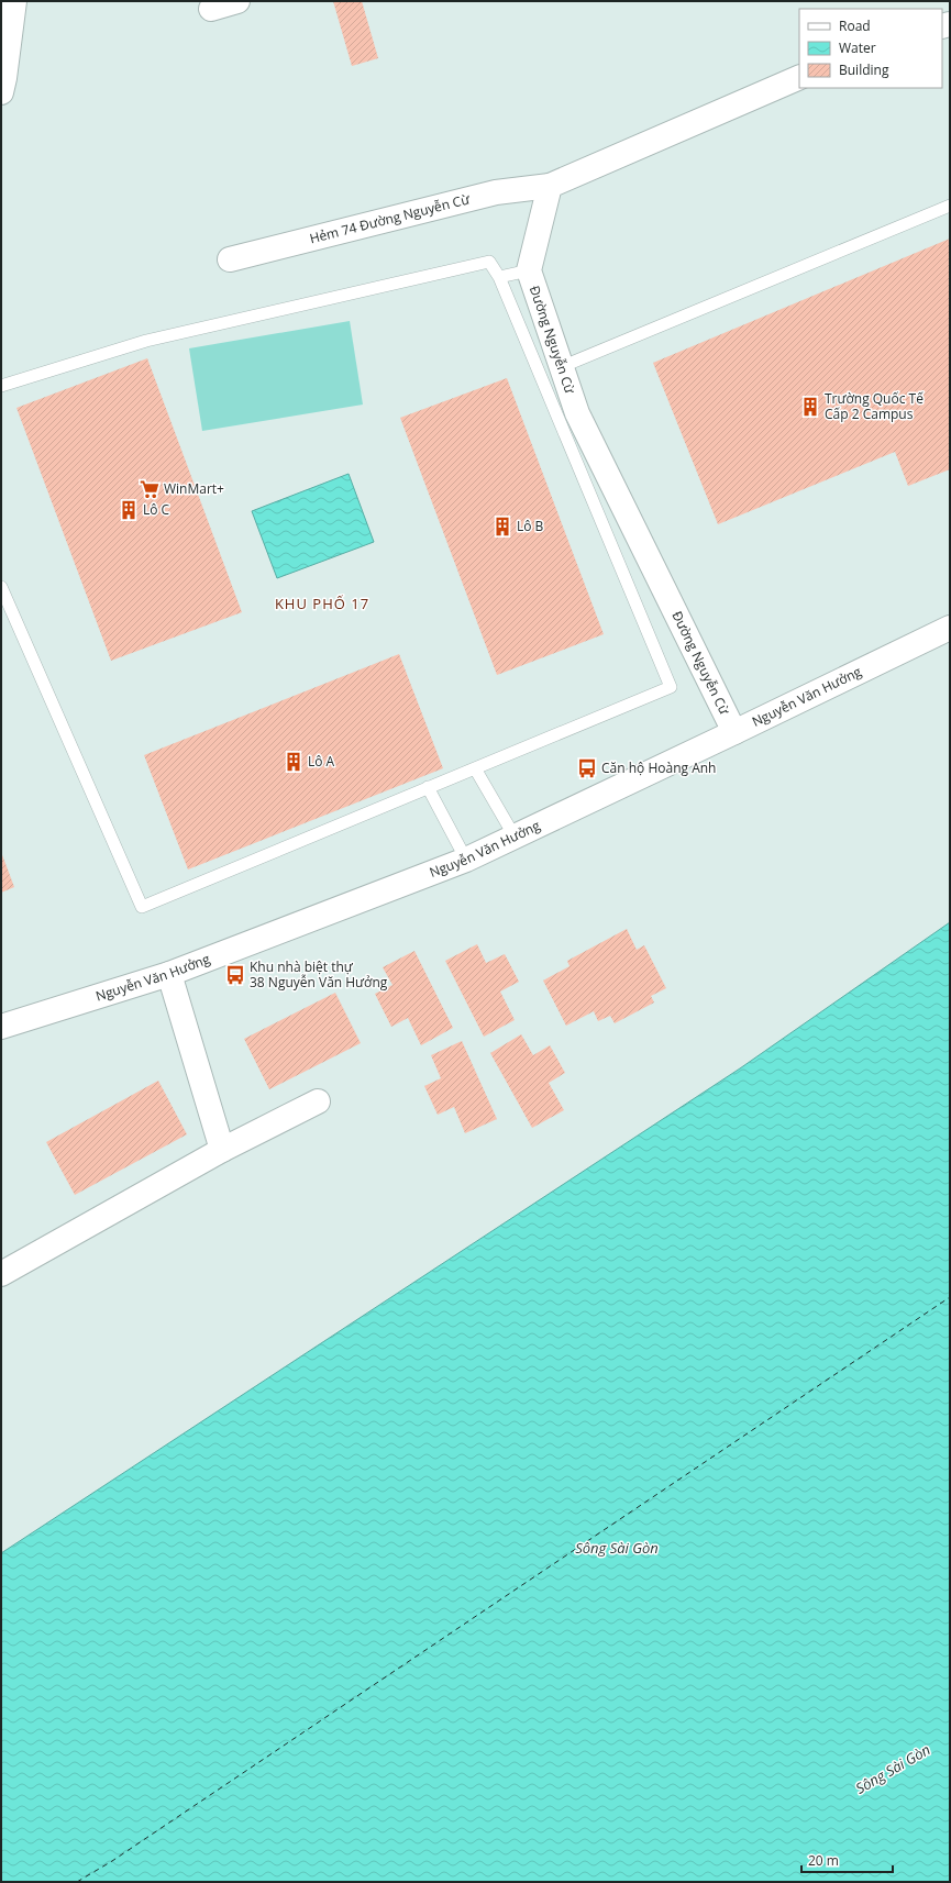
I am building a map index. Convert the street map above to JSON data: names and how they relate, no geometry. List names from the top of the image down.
{
  "streets": {
    "street": ["Hẻm 74 Đường Nguyễn Cừ", "Đường Nguyễn Cừ", "Nguyễn Văn Hưởng"]
  },
  "crossings": [
    ["Hẻm 74 Đường Nguyễn Cừ", "Đường Nguyễn Cừ"],
    ["Đường Nguyễn Cừ", "Nguyễn Văn Hưởng"]
  ],
  "districts": ["KHU PHỐ 17"],
  "water": ["Sông Sài Gòn"],
  "places": {
    "building": [
      "Trường Quốc Tế Cấp 2 Campus",
      "Lô C",
      "Lô B",
      "Lô A"
    ],
    "supermarket": ["WinMart+"],
    "bus stop": ["Căn hộ Hoàng Anh", "Khu nhà biệt thự 38 Nguyễn Văn Hưởng"]
  },
  "legend": ["Road", "Water", "Building"],
  "scale_bar": "20 m"
}
